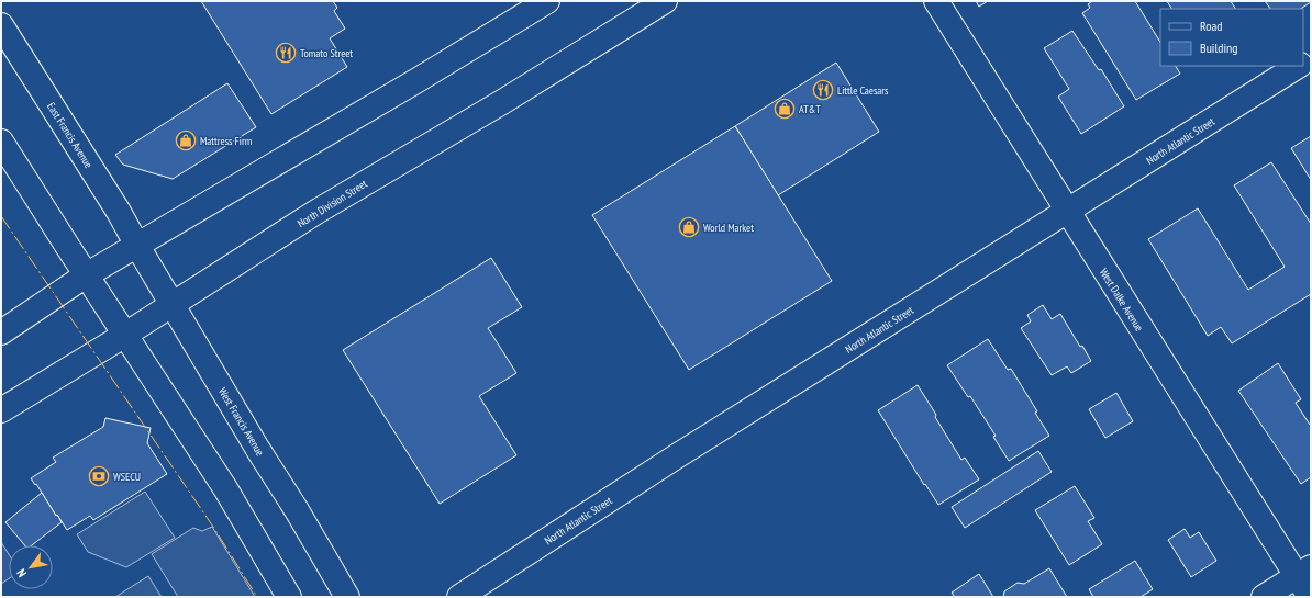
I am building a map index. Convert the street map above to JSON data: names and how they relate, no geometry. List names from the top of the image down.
{
  "streets": {
    "main road": [
      "East Francis Avenue",
      "North Atlantic Street",
      "North Division Street",
      "West Dalke Avenue",
      "West Francis Avenue"
    ]
  },
  "crossings": [
    ["East Francis Avenue", "West Francis Avenue"],
    ["North Atlantic Street", "West Dalke Avenue"],
    ["North Division Street", "West Francis Avenue"]
  ],
  "places": {
    "restaurant": ["Tomato Street", "Little Caesars"],
    "shop": ["AT&T", "Mattress Firm", "World Market"],
    "bank": ["WSECU"]
  },
  "legend": ["Road", "Building"],
  "north": "bottom left"
}
